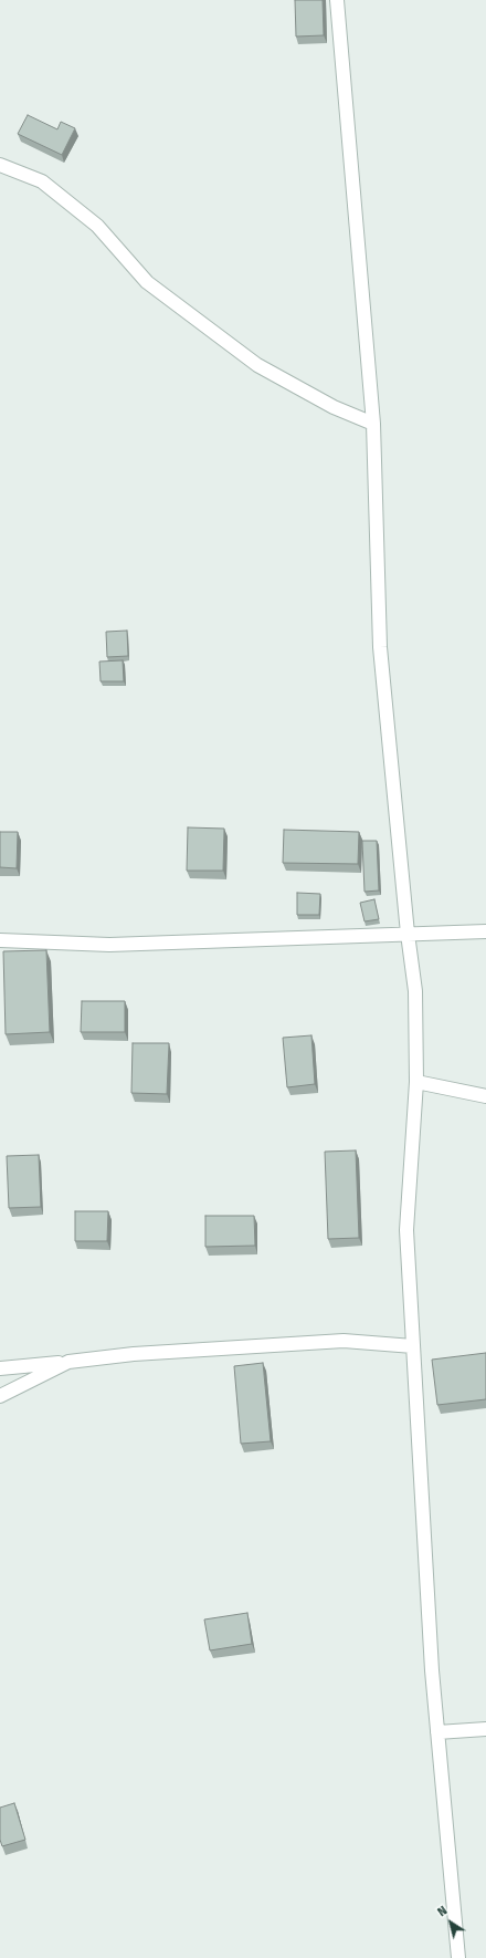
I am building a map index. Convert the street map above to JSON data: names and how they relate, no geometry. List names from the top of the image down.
{
  "north": "top left"
}
